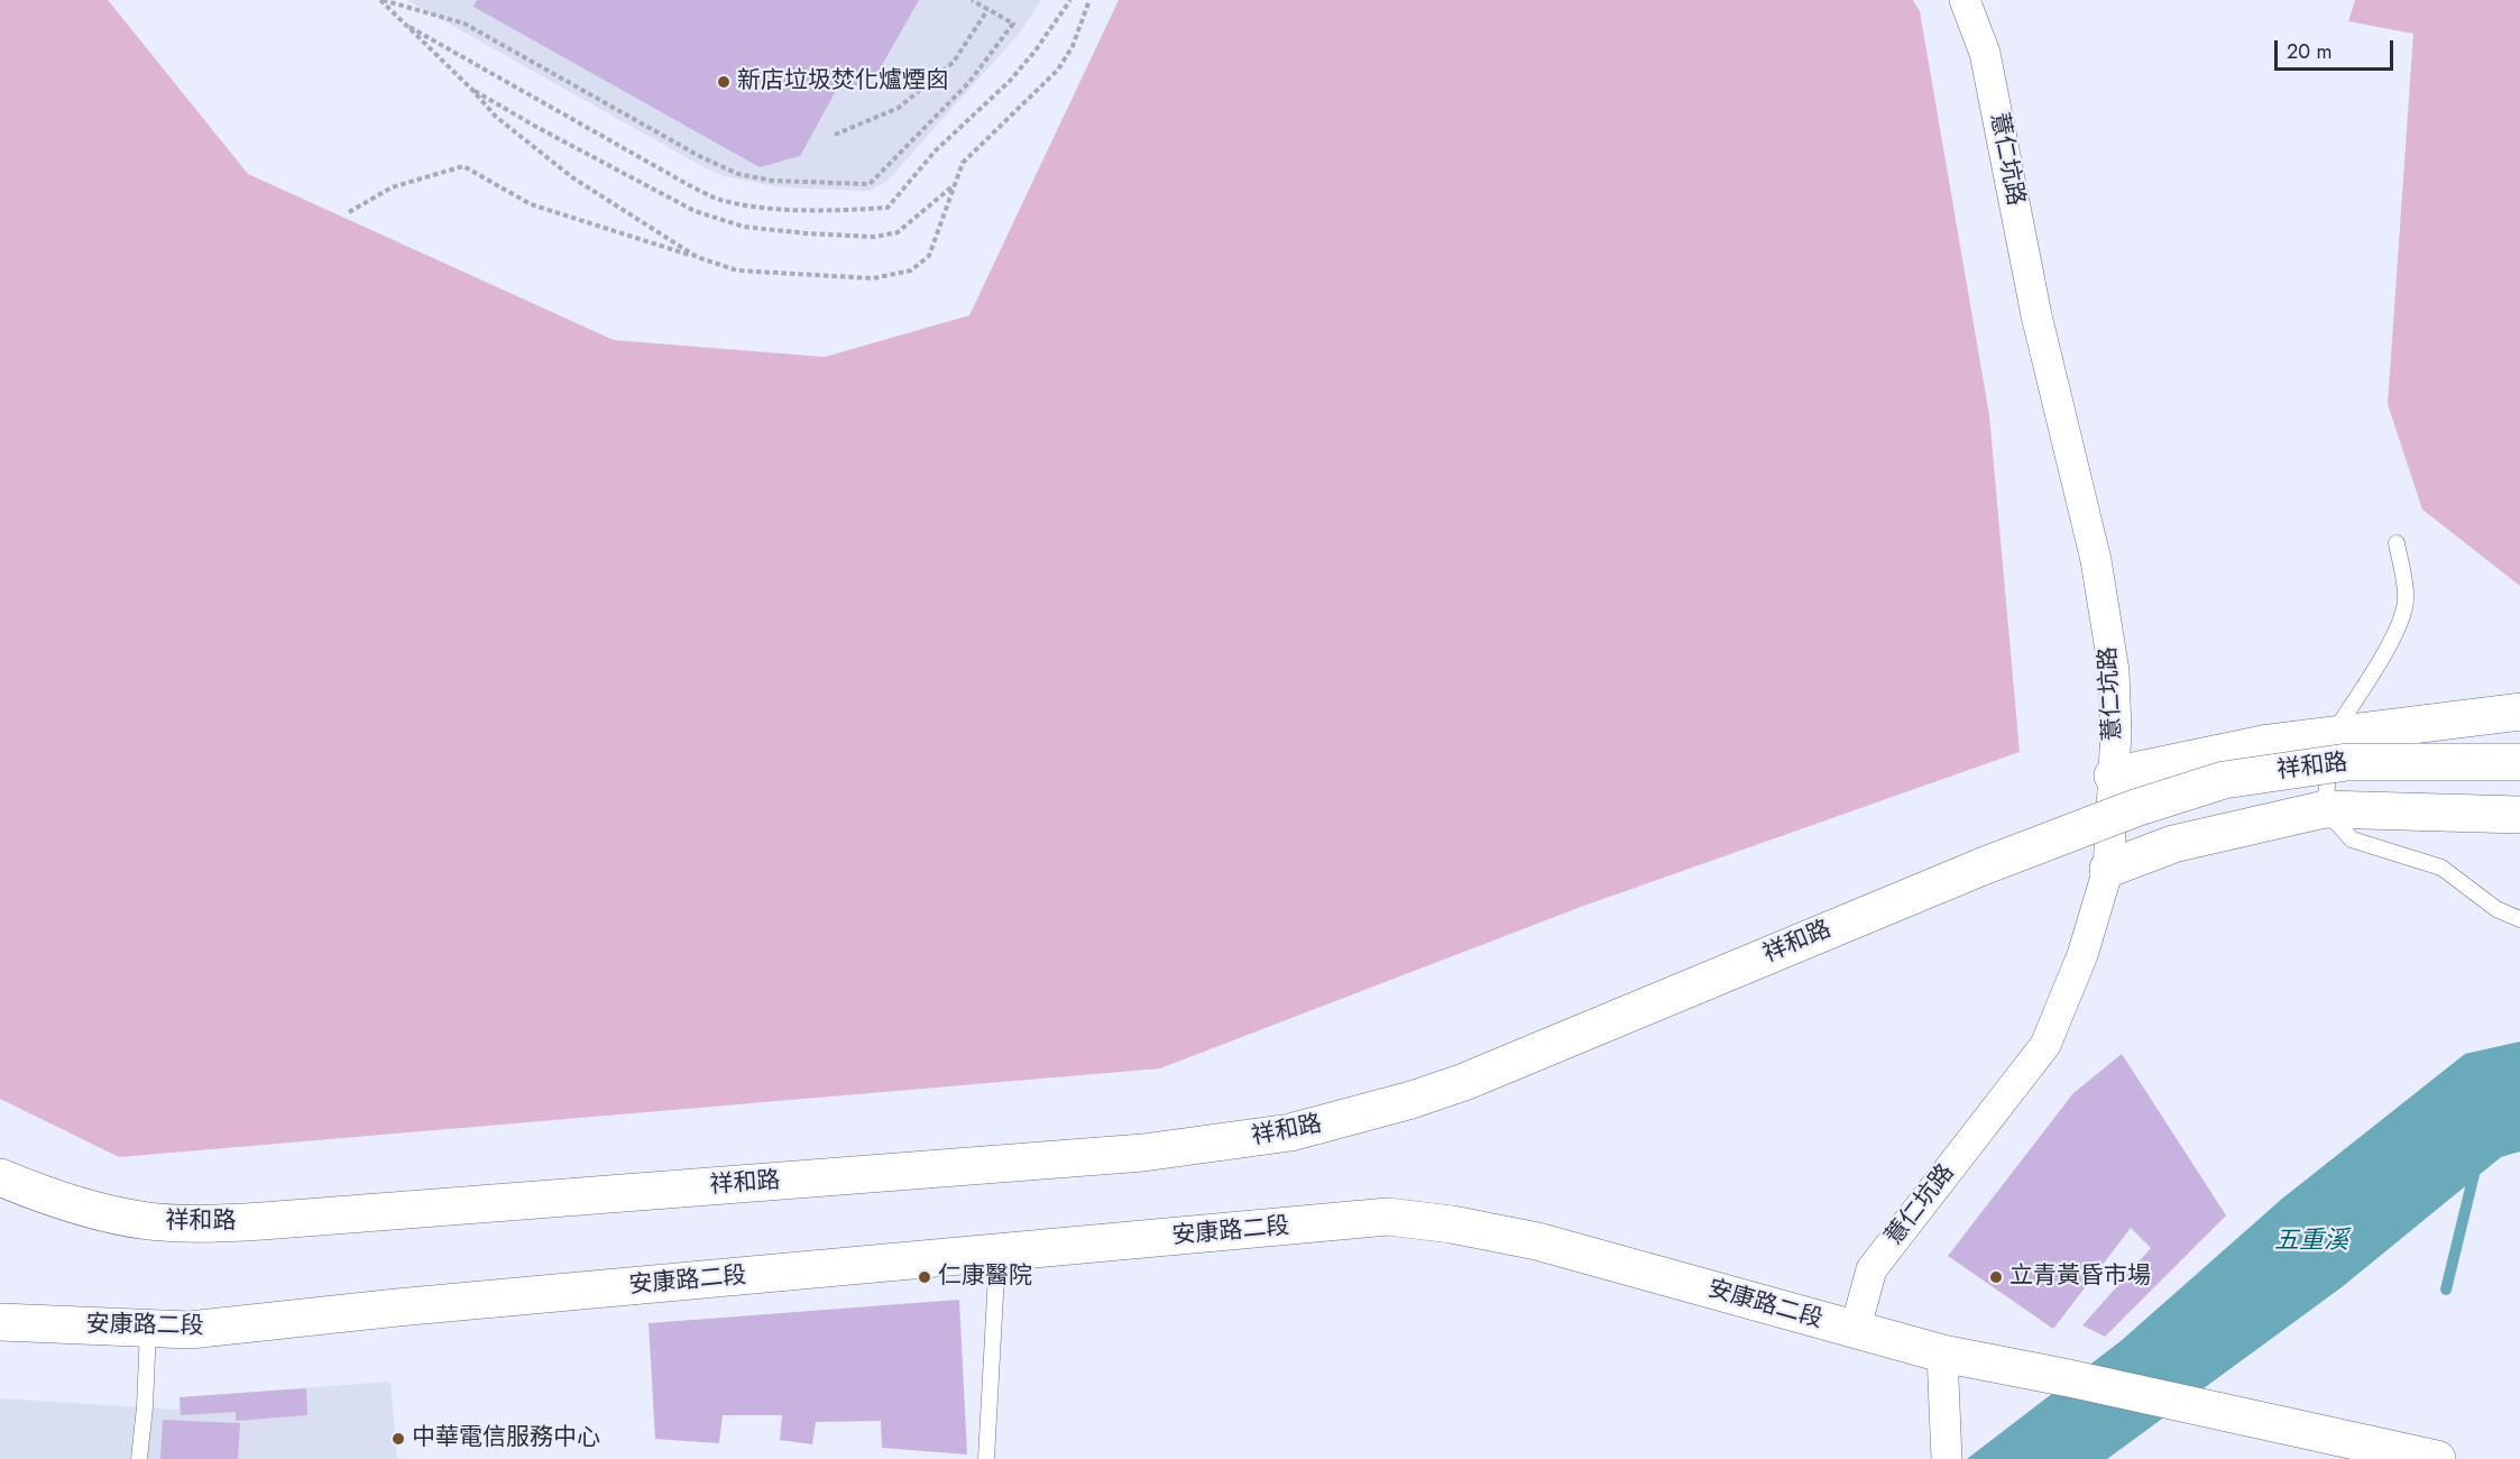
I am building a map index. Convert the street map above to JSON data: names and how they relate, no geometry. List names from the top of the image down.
{
  "streets": {
    "main road": ["祥和路", "安康路二段"],
    "street": ["薏仁坑路"]
  },
  "crossings": [
    ["薏仁坑路", "安康路二段"]
  ],
  "water": ["五重溪"],
  "places": [
    "新店垃圾焚化爐煙囪",
    "仁康醫院",
    "立青黃昏市場",
    "中華電信服務中心"
  ],
  "scale_bar": "20 m"
}
